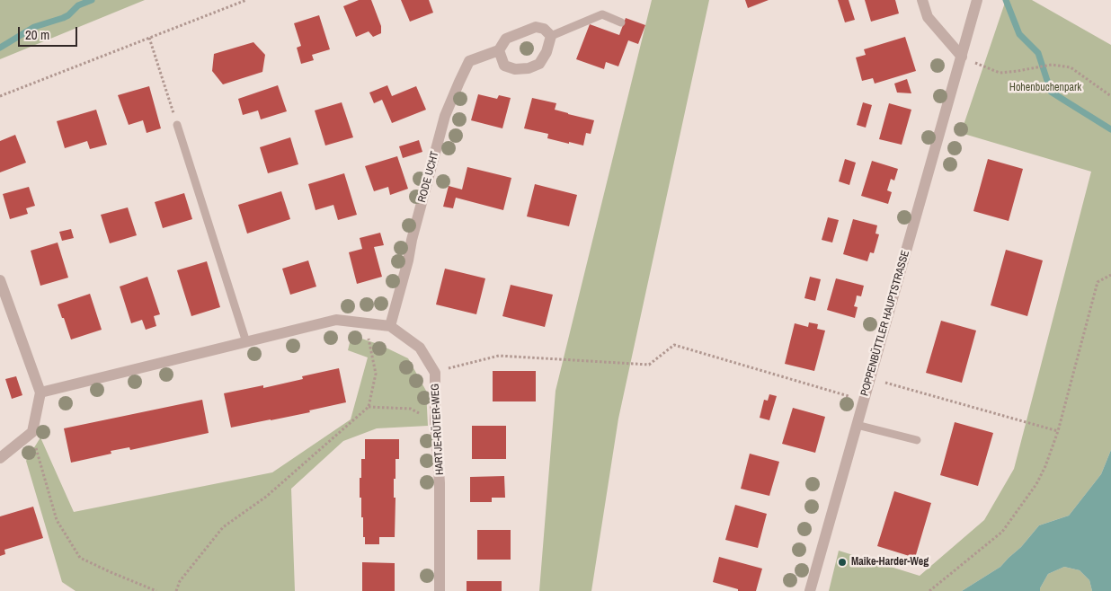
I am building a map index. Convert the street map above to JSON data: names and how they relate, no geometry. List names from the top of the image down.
{
  "streets": {
    "street": ["RODE UCHT", "POPPENBÜTTLER HAUPTSTRASSE", "HARTJE-RÜTER-WEG"]
  },
  "crossings": [
    ["RODE UCHT", "HARTJE-RÜTER-WEG"]
  ],
  "parks": ["Hohenbuchenpark"],
  "places": ["Maike-Harder-Weg"],
  "scale_bar": "20 m"
}
